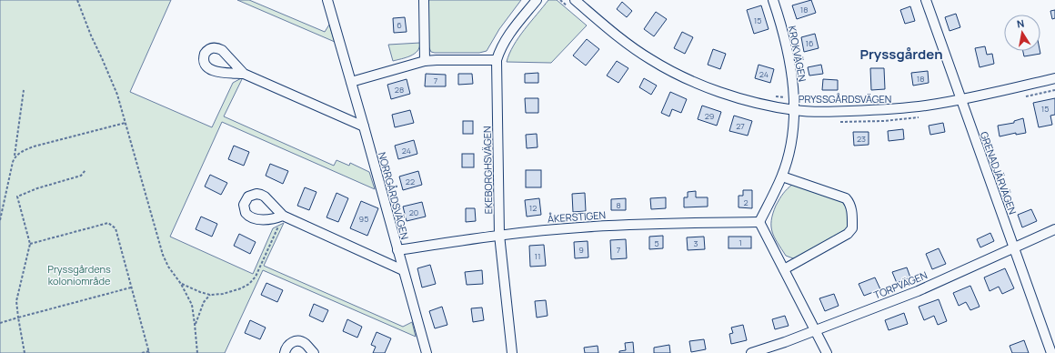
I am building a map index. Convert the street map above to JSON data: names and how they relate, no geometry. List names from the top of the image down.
{
  "streets": {
    "street": [
      "KROKVÄGEN",
      "PRYSSGÅRDSVÄGEN",
      "EKEBORGHSVÄGEN",
      "GRENADJÄRVÄGEN",
      "NORRGÅRDSVÄGEN",
      "ÅKERSTIGEN",
      "TORPVÄGEN"
    ]
  },
  "crossings": [
    ["KROKVÄGEN", "PRYSSGÅRDSVÄGEN"],
    ["KROKVÄGEN", "ÅKERSTIGEN"],
    ["PRYSSGÅRDSVÄGEN", "GRENADJÄRVÄGEN"],
    ["EKEBORGHSVÄGEN", "ÅKERSTIGEN"],
    ["GRENADJÄRVÄGEN", "TORPVÄGEN"],
    ["NORRGÅRDSVÄGEN", "ÅKERSTIGEN"]
  ],
  "districts": ["Pryssgården"],
  "parks": ["Pryssgårdens koloniområde"],
  "house_numbers": [
    "18",
    "15",
    "6",
    "16",
    "24",
    "18",
    "7",
    "28",
    "15",
    "29",
    "27",
    "23",
    "24",
    "22",
    "2",
    "8",
    "12",
    "20",
    "95",
    "1",
    "5",
    "3",
    "9",
    "7",
    "11"
  ],
  "north": "top"
}
